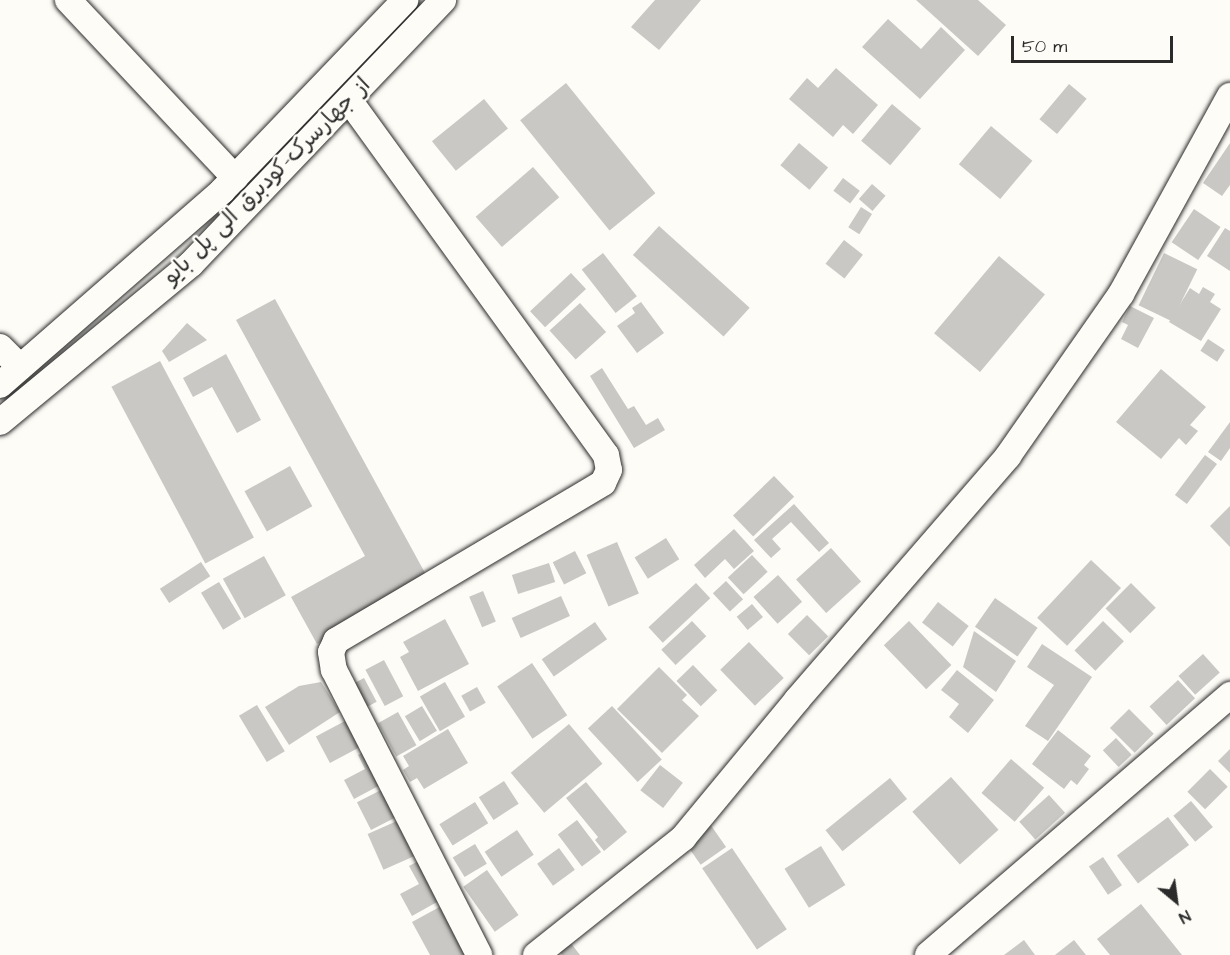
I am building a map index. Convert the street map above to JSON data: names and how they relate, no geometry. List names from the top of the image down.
{
  "streets": {
    "street": ["از جهارسرک-کودبرق الی پل بایو"]
  },
  "scale_bar": "50 m",
  "north": "bottom right"
}
